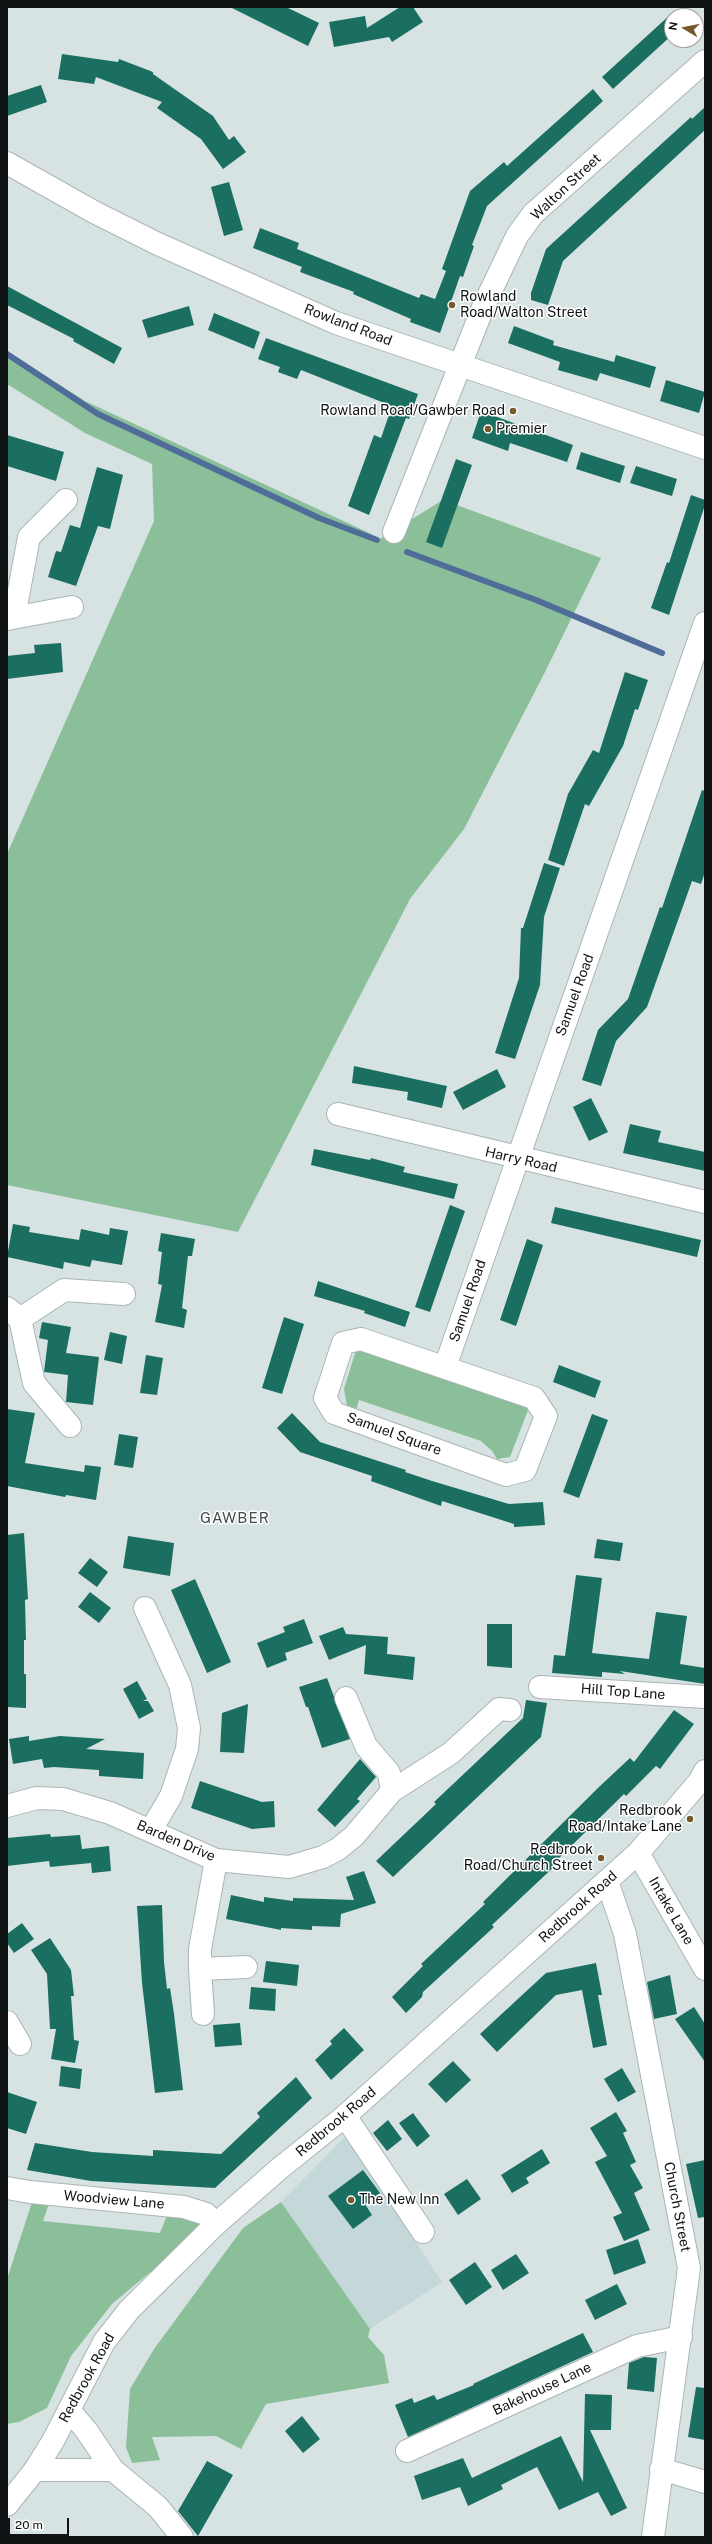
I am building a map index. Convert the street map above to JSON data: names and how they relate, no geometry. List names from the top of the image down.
{
  "streets": {
    "street": [
      "Walton Street",
      "Rowland Road",
      "Samuel Road",
      "Harry Road",
      "Samuel Square",
      "Hill Top Lane",
      "Barden Drive",
      "Redbrook Road",
      "Intake Lane",
      "Woodview Lane",
      "Church Street",
      "Bakehouse Lane"
    ]
  },
  "crossings": [
    ["Walton Street", "Rowland Road"],
    ["Samuel Road", "Harry Road"],
    ["Samuel Road", "Samuel Square"],
    ["Redbrook Road", "Intake Lane"],
    ["Redbrook Road", "Woodview Lane"],
    ["Redbrook Road", "Church Street"],
    ["Church Street", "Bakehouse Lane"]
  ],
  "districts": ["GAWBER"],
  "places": [
    "Rowland Road/Walton Street",
    "Rowland Road/Gawber Road",
    "Premier",
    "Redbrook Road/Intake Lane",
    "Redbrook Road/Church Street",
    "The New Inn"
  ],
  "scale_bar": "20 m",
  "north": "left"
}
